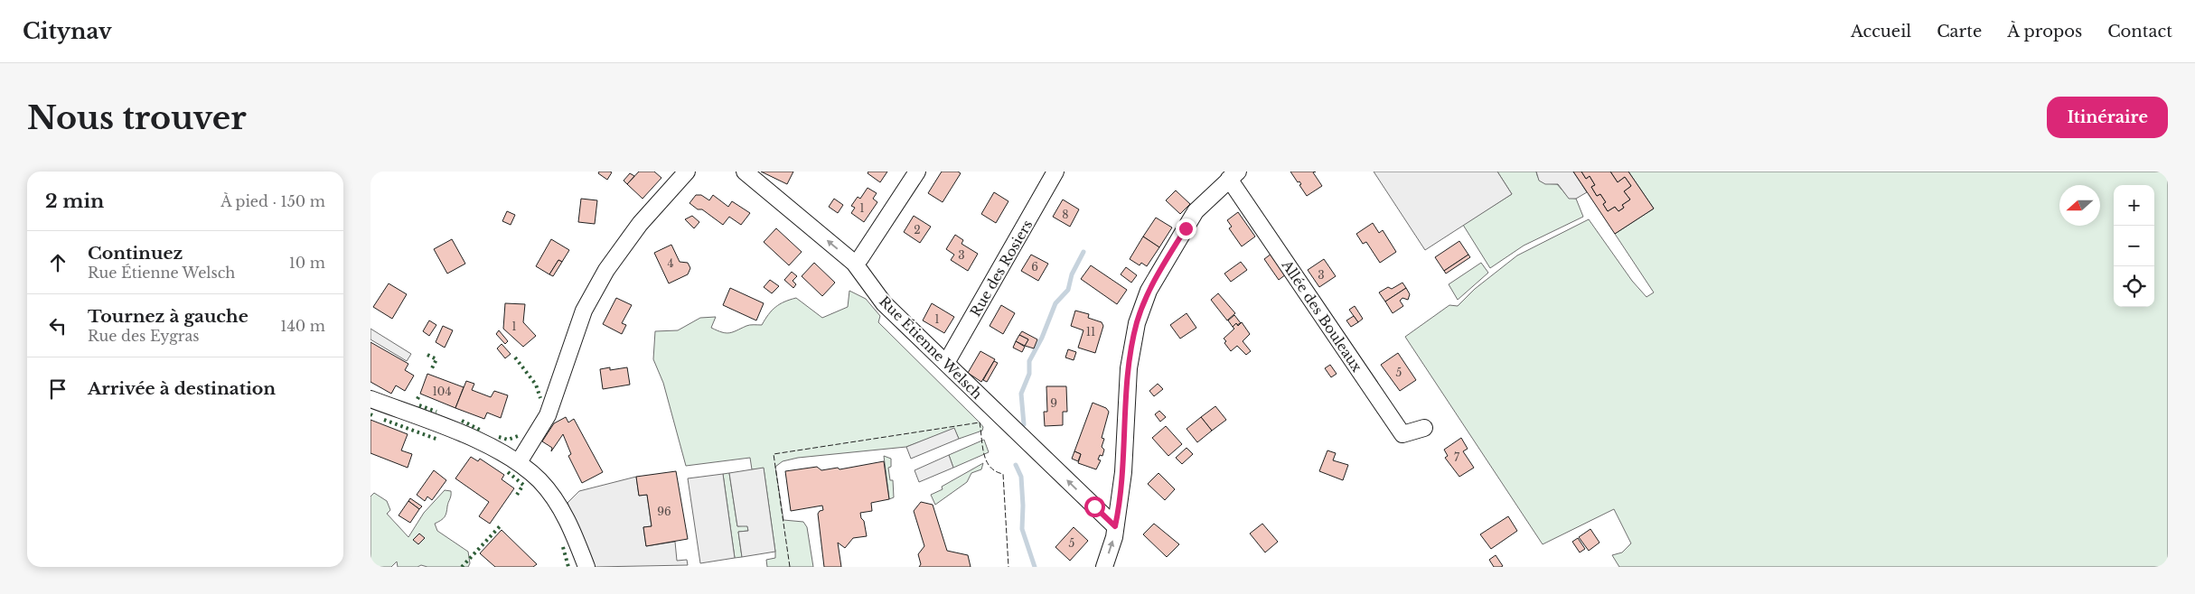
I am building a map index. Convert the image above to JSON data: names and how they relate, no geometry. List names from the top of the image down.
{
  "streets": {
    "street": ["Rue des Rosiers", "Allée des Bouleaux", "Rue Étienne Welsch"]
  },
  "crossings": [
    ["Rue des Rosiers", "Rue Étienne Welsch"]
  ],
  "one_way": ["Rue Étienne Welsch"],
  "house_numbers": [
    "1",
    "8",
    "2",
    "3",
    "4",
    "6",
    "3",
    "1",
    "1",
    "11",
    "5",
    "104",
    "9",
    "7",
    "96",
    "5"
  ],
  "north": "left",
  "page": {
    "header": "Citynav",
    "nav": [
      "Accueil",
      "Carte",
      "À propos",
      "Contact"
    ],
    "buttons": "Itinéraire",
    "title": "Nous trouver",
    "heading": ["2 min", "À pied · 150 m"],
    "map_buttons": ["+", "−"],
    "list": [
      ["Continuez", "Rue Étienne Welsch", "10 m"],
      ["Tournez à gauche", "Rue des Eygras", "140 m"],
      "Arrivée à destination"
    ]
  }
}
